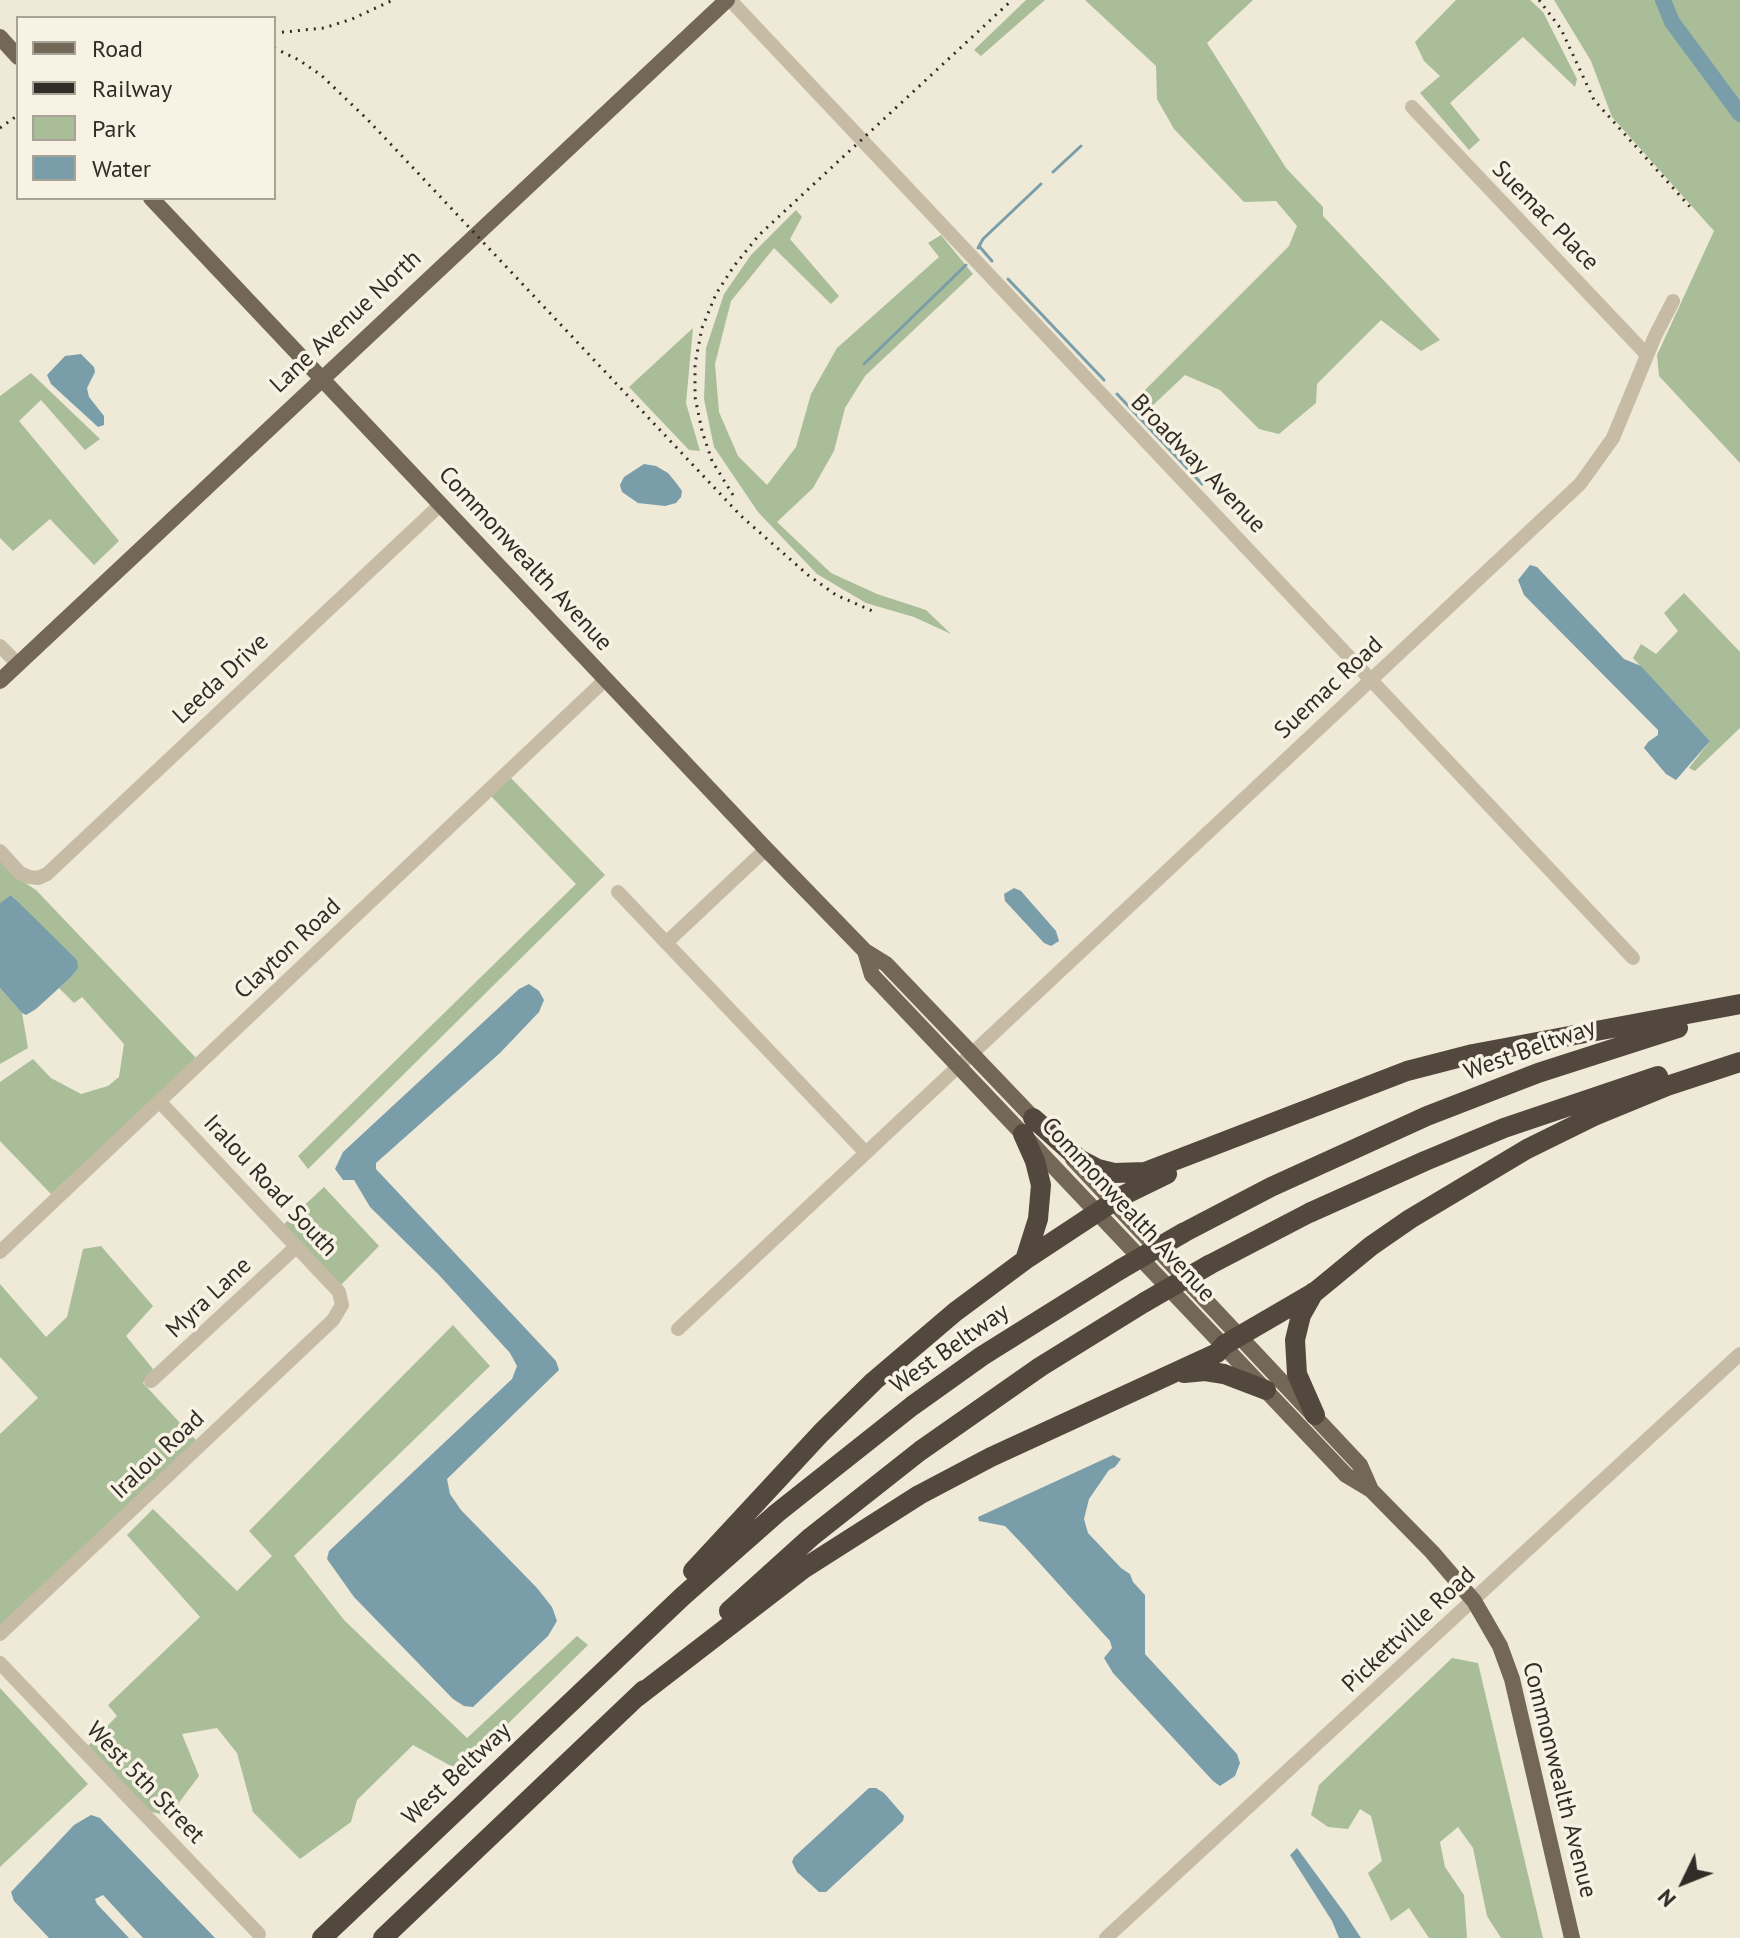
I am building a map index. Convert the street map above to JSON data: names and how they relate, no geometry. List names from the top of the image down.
{
  "streets": {
    "highway": ["West Beltway"],
    "main road": ["Lane Avenue North", "Commonwealth Avenue"],
    "street": [
      "Suemac Place",
      "Broadway Avenue",
      "Leeda Drive",
      "Suemac Road",
      "Clayton Road",
      "Iralou Road South",
      "Myra Lane",
      "Iralou Road",
      "Pickettville Road",
      "West 5th Street"
    ]
  },
  "crossings": [
    ["Suemac Place", "Suemac Road"],
    ["Lane Avenue North", "Broadway Avenue"],
    ["Lane Avenue North", "Commonwealth Avenue"],
    ["Broadway Avenue", "Suemac Road"],
    ["Commonwealth Avenue", "Leeda Drive"],
    ["Commonwealth Avenue", "Suemac Road"],
    ["Commonwealth Avenue", "Clayton Road"],
    ["Commonwealth Avenue", "Pickettville Road"],
    ["Clayton Road", "Iralou Road South"],
    ["Iralou Road South", "Myra Lane"],
    ["Iralou Road South", "Iralou Road"]
  ],
  "legend": [
    "Road",
    "Railway",
    "Park",
    "Water"
  ],
  "north": "bottom left"
}
